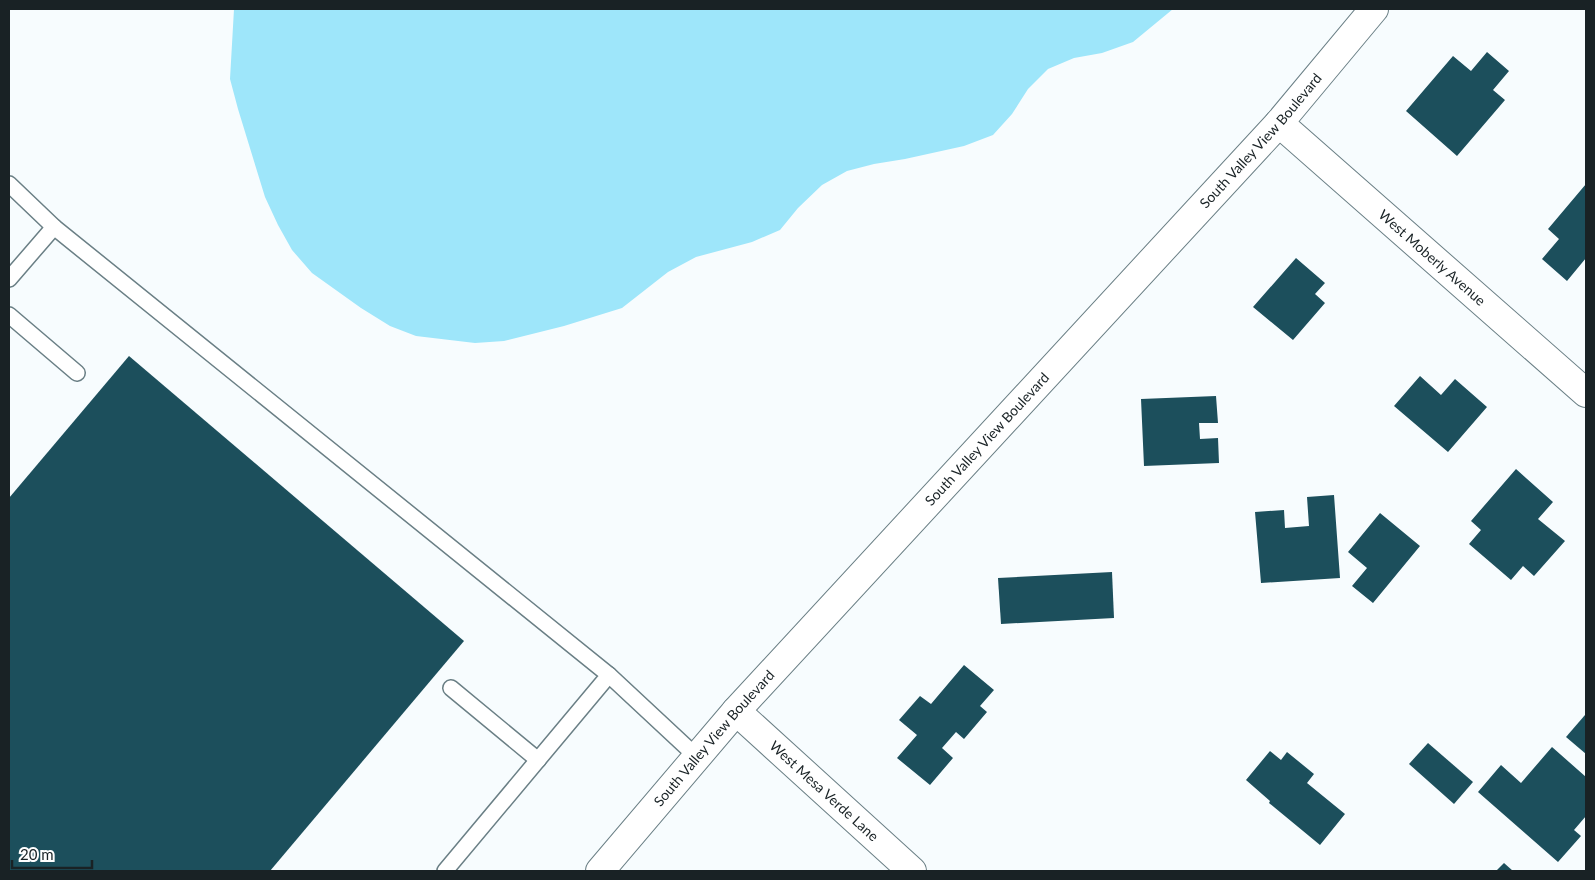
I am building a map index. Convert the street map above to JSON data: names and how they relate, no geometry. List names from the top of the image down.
{
  "streets": {
    "main road": ["South Valley View Boulevard", "West Moberly Avenue", "West Mesa Verde Lane"]
  },
  "crossings": [
    ["South Valley View Boulevard", "West Moberly Avenue"],
    ["South Valley View Boulevard", "West Mesa Verde Lane"]
  ],
  "scale_bar": "20 m"
}
